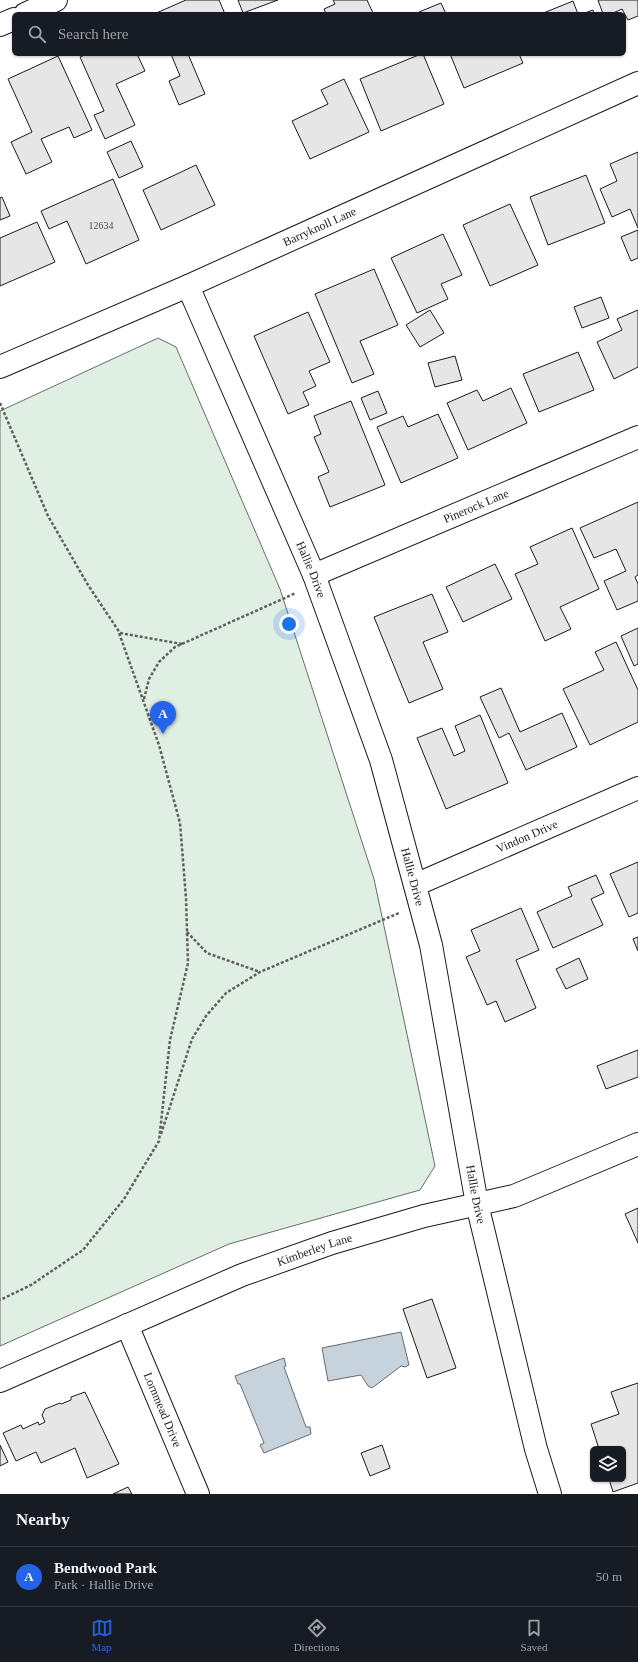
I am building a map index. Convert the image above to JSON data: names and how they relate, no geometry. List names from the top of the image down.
{
  "streets": {
    "street": [
      "Barryknoll Lane",
      "Pinerock Lane",
      "Hallie Drive",
      "Vindon Drive",
      "Kimberley Lane",
      "Lornmead Drive"
    ]
  },
  "crossings": [
    ["Barryknoll Lane", "Hallie Drive"],
    ["Pinerock Lane", "Hallie Drive"],
    ["Hallie Drive", "Vindon Drive"],
    ["Hallie Drive", "Kimberley Lane"],
    ["Kimberley Lane", "Lornmead Drive"]
  ],
  "house_numbers": ["12634"],
  "page": {
    "search": "Search here",
    "pins": "A",
    "heading": "Nearby",
    "list": [
      {
        "mark": "A",
        "name": "Bendwood Park",
        "note": "Park · Hallie Drive",
        "value": "50 m"
      }
    ],
    "nav": ["Map", "Directions", "Saved"]
  }
}
